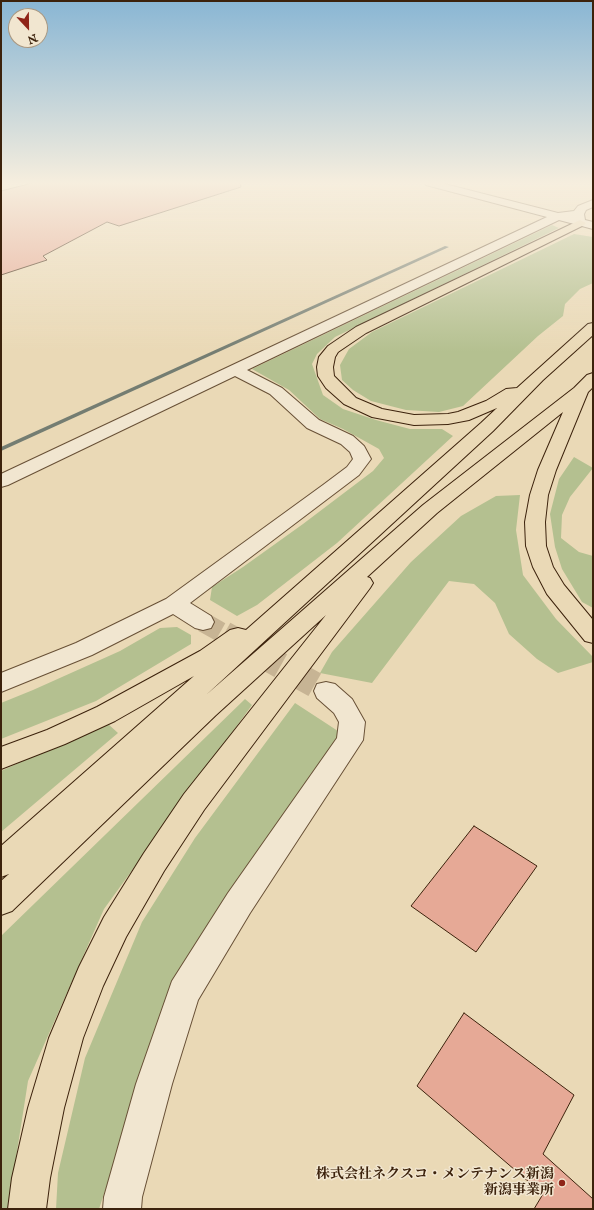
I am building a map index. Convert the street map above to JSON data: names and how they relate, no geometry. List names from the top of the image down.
{
  "places": ["株式会社ネクスコ・メンテナンス新潟 新潟事業所"],
  "north": "bottom"
}
